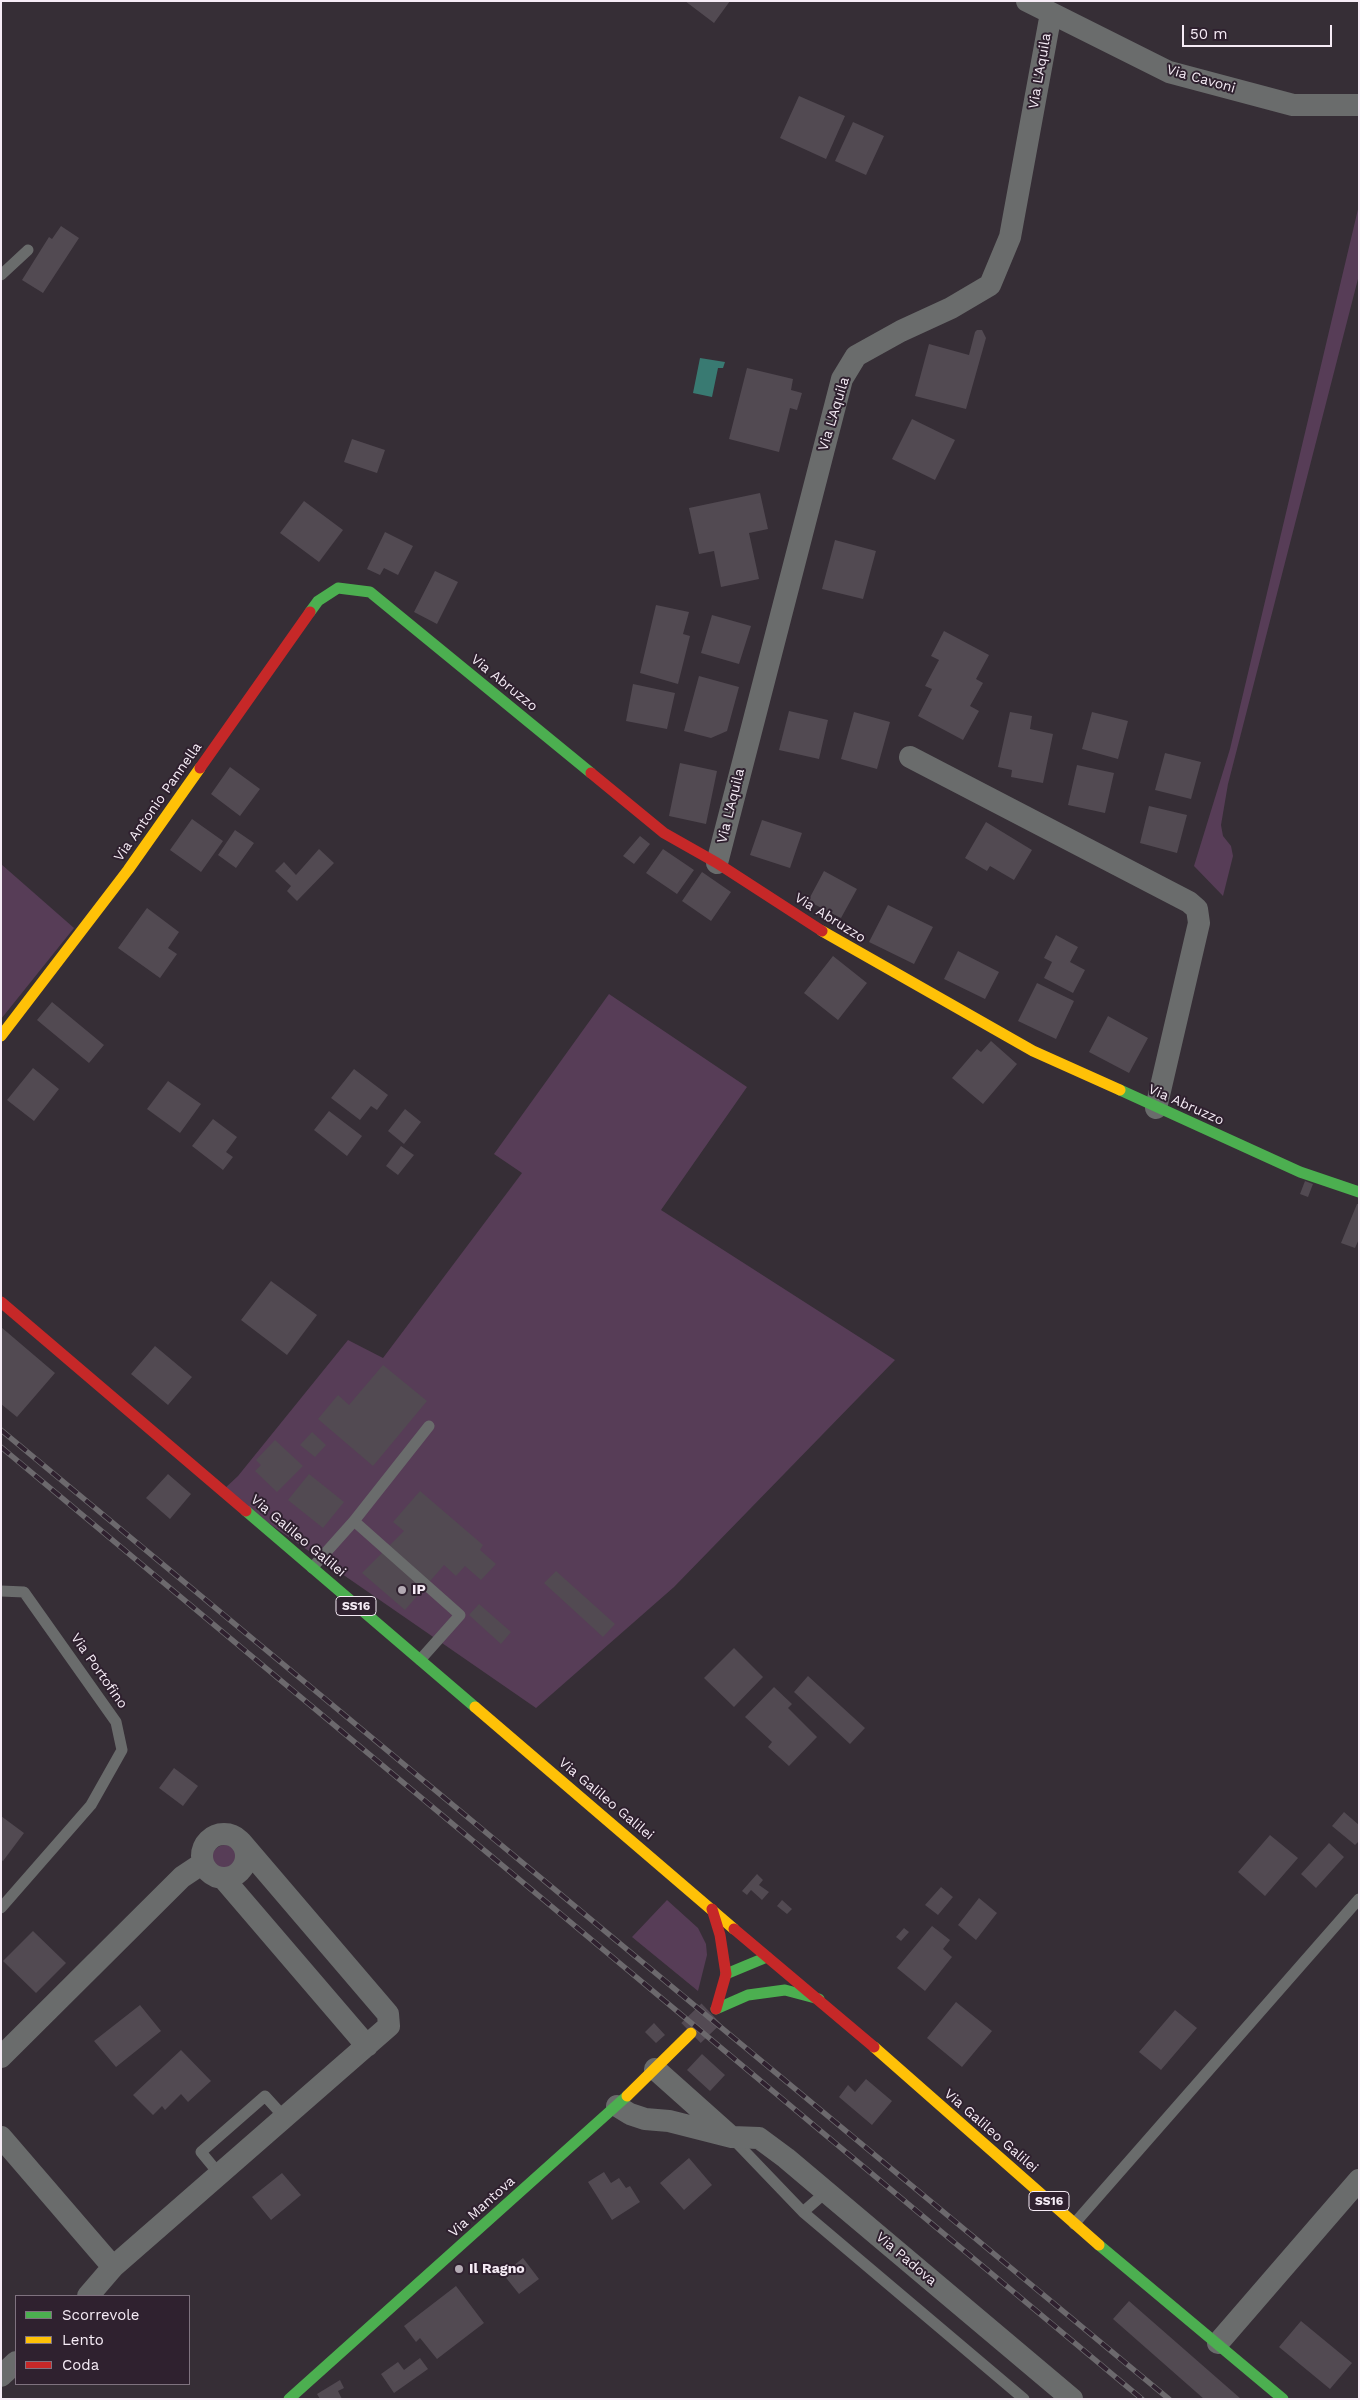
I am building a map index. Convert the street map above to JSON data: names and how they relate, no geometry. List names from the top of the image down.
{
  "streets": {
    "street": [
      "Via L'Aquila",
      "Via Cavoni",
      "Via Abruzzo",
      "Via Antonio Pannella",
      "Via Galileo Galilei",
      "SS16",
      "Via Mantova",
      "Via Padova"
    ],
    "lane": ["Via Portofino"]
  },
  "crossings": [
    ["Via L'Aquila", "Via Cavoni"],
    ["Via L'Aquila", "Via Abruzzo"],
    ["Via Abruzzo", "Via Antonio Pannella"],
    ["Via Galileo Galilei", "SS16"],
    ["Via Mantova", "Via Padova"]
  ],
  "places": ["IP", "Il Ragno"],
  "legend": ["Scorrevole", "Lento", "Coda"],
  "scale_bar": "50 m"
}
